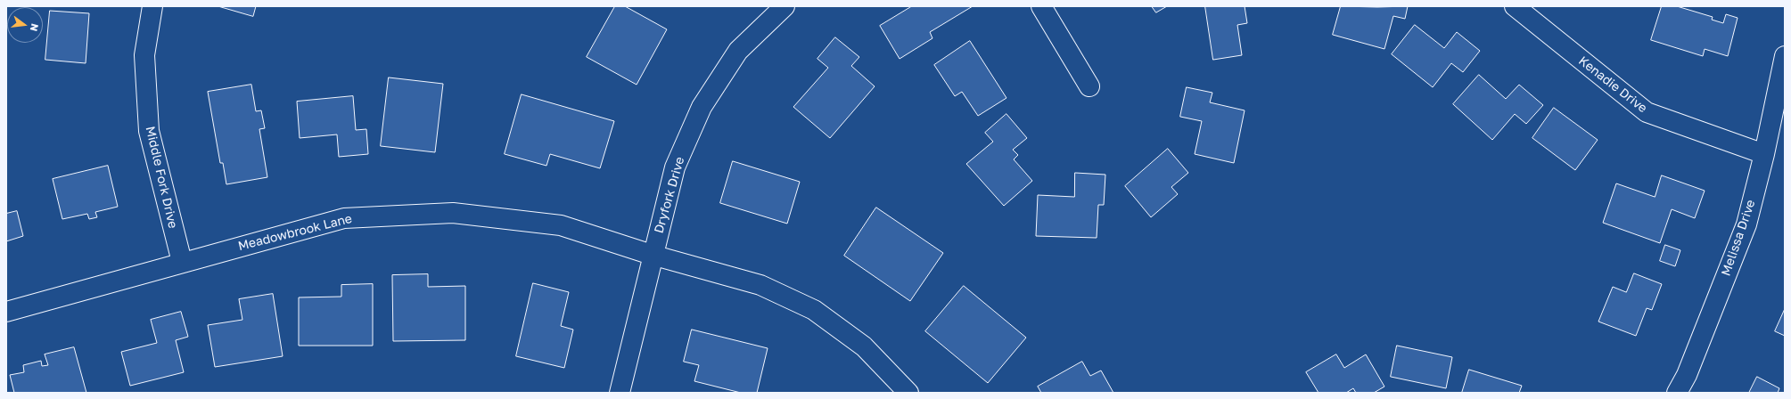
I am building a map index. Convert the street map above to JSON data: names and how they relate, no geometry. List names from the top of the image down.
{
  "streets": {
    "street": [
      "Kenadie Drive",
      "Middle Fork Drive",
      "Dryfork Drive",
      "Meadowbrook Lane",
      "Melissa Drive"
    ]
  },
  "crossings": [
    ["Kenadie Drive", "Melissa Drive"],
    ["Middle Fork Drive", "Meadowbrook Lane"],
    ["Dryfork Drive", "Meadowbrook Lane"]
  ],
  "north": "right"
}
